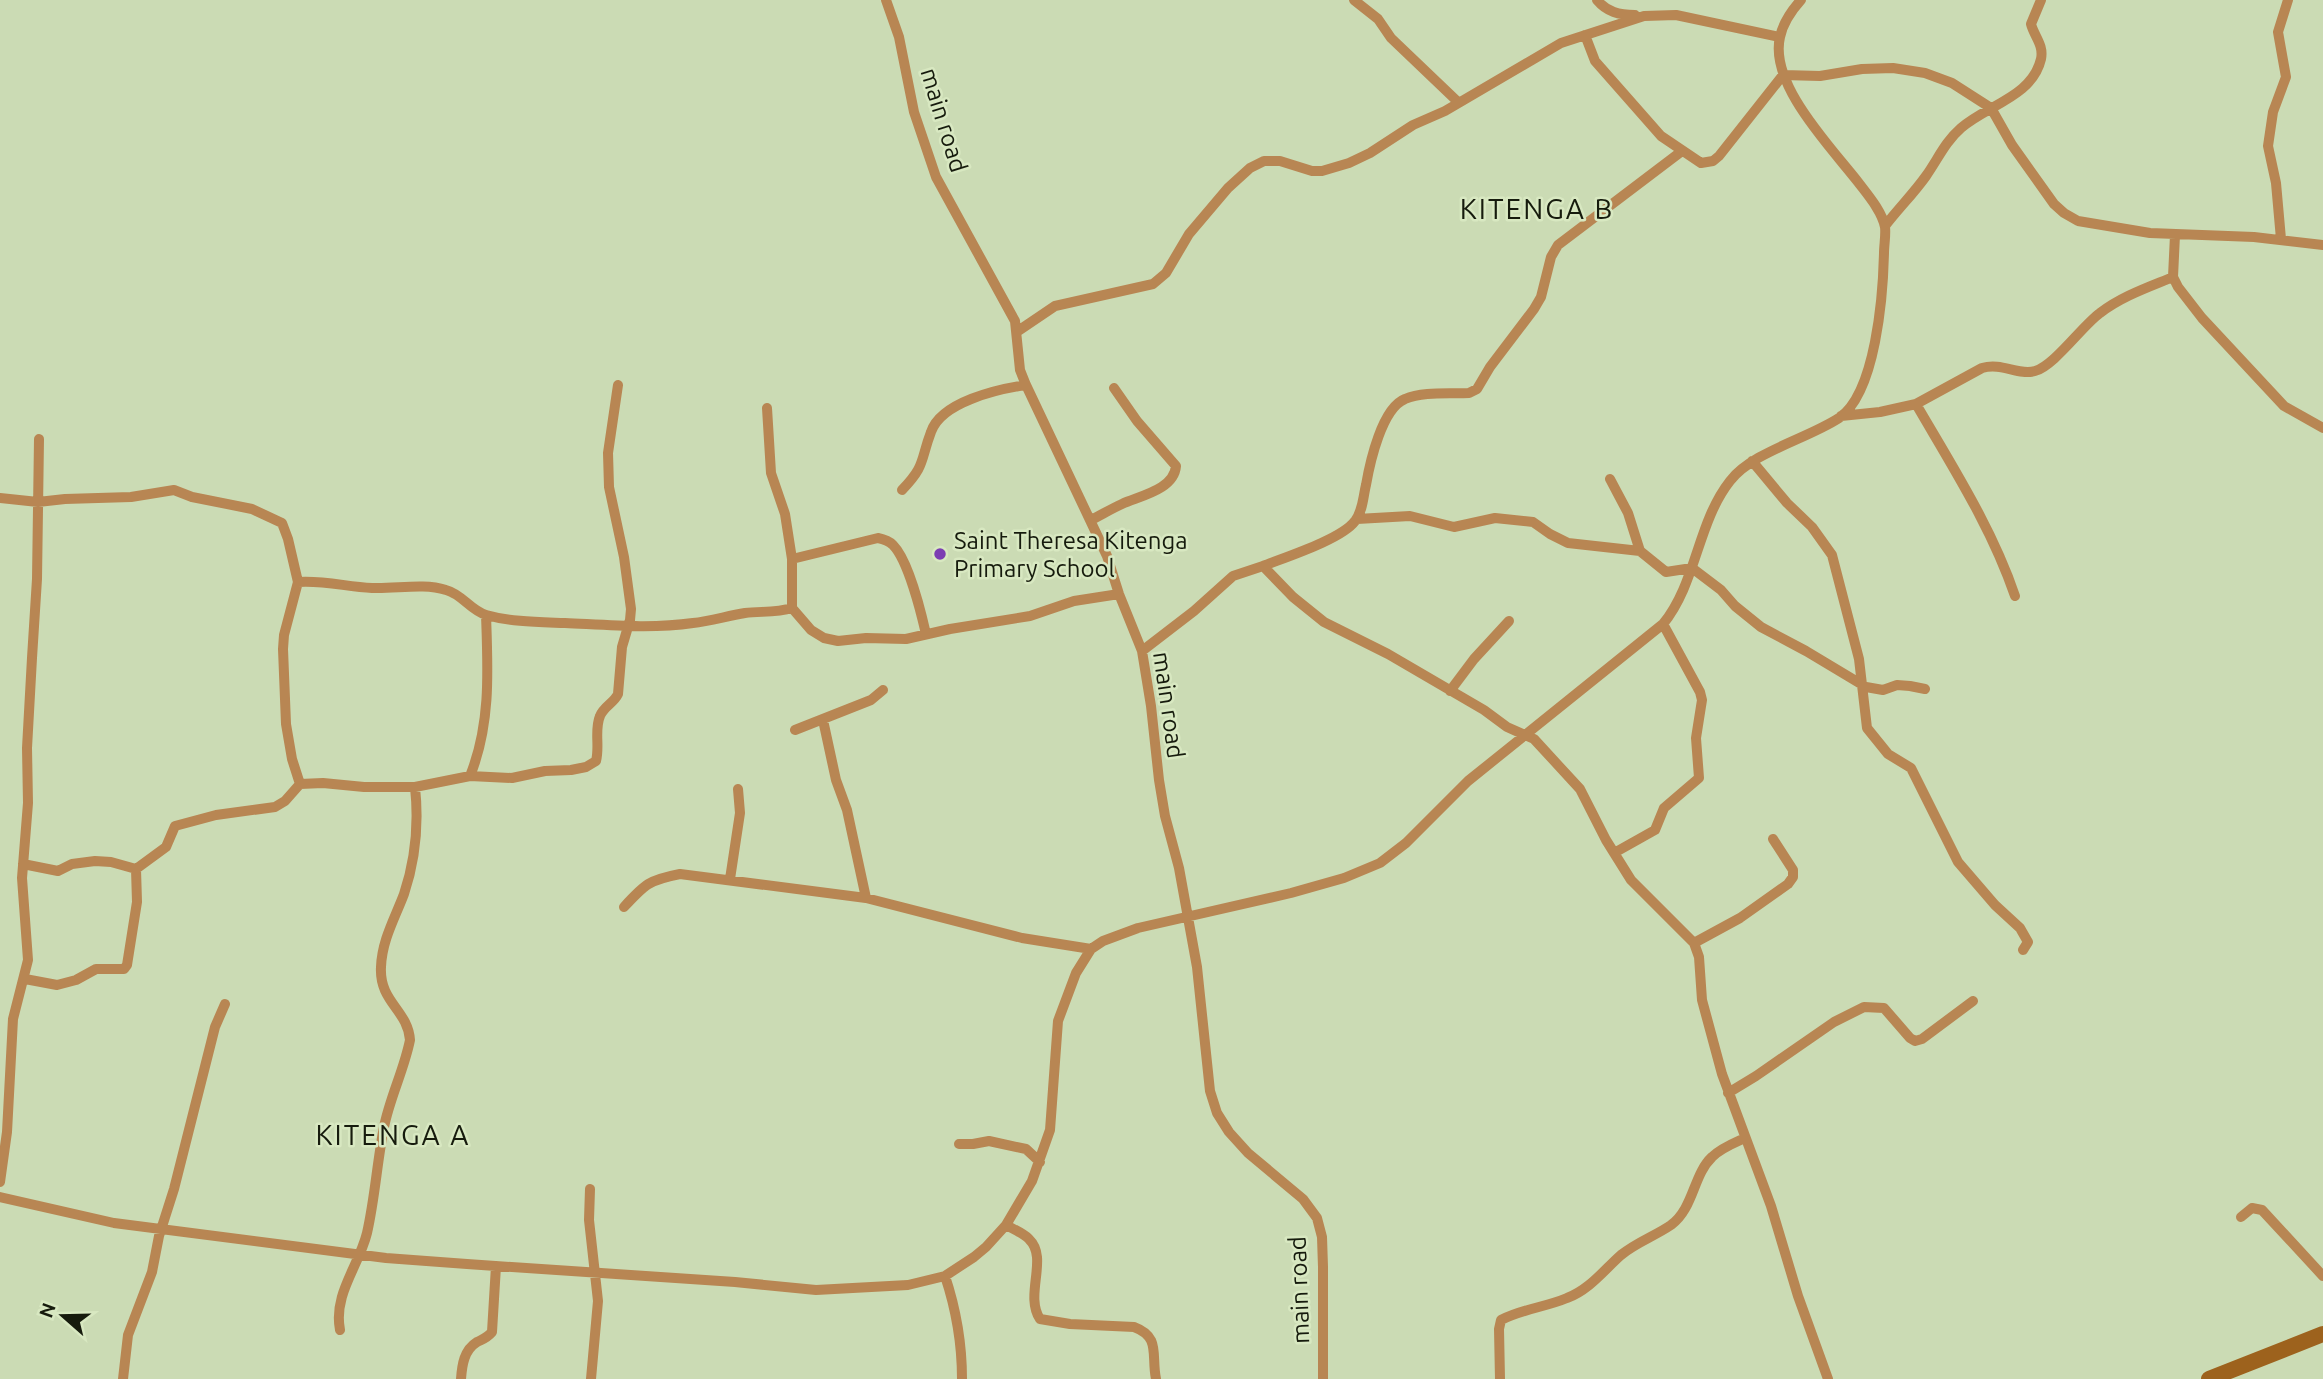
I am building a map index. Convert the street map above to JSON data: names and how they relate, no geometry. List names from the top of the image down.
{
  "streets": {
    "street": ["main road"]
  },
  "districts": ["KITENGA B", "KITENGA A"],
  "places": ["Saint Theresa Kitenga Primary School"],
  "north": "left"
}
